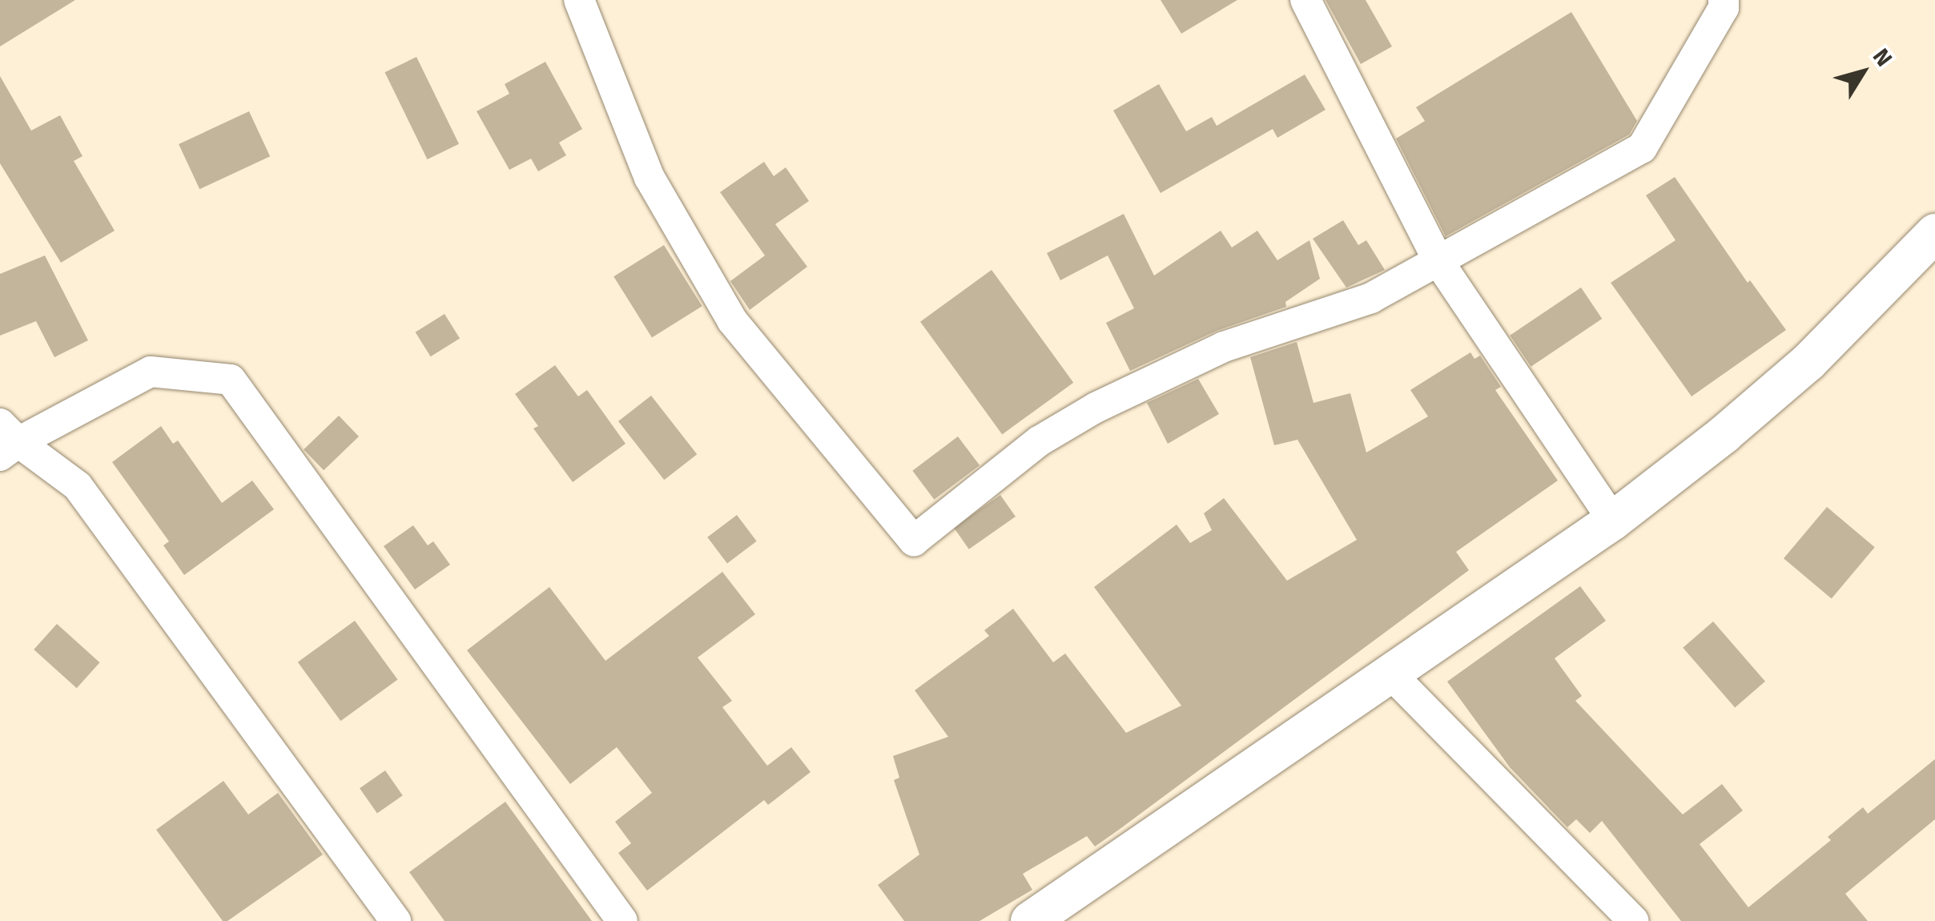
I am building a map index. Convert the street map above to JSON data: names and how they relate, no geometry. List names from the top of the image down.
{
  "north": "top right"
}
